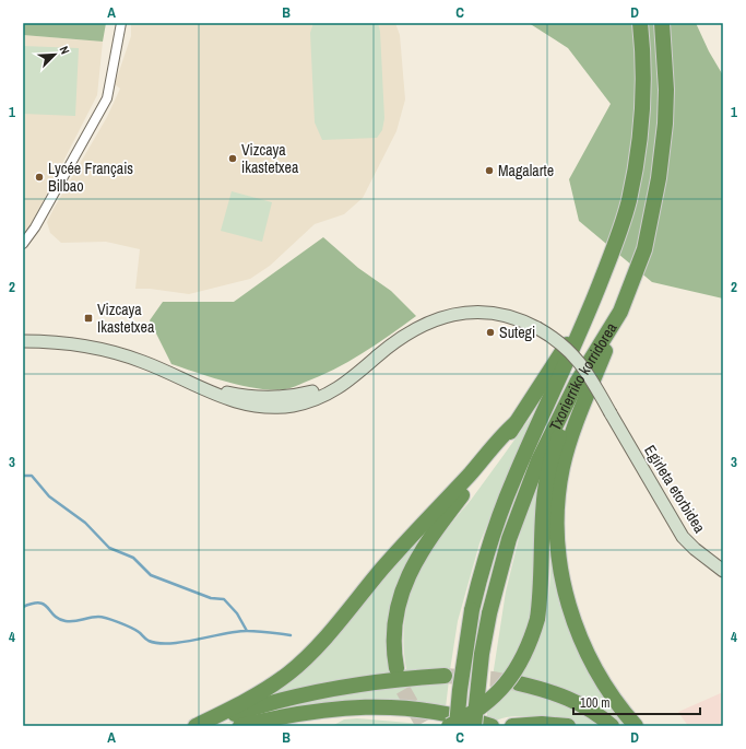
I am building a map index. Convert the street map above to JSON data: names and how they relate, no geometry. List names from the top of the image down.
{
  "streets": {
    "highway": ["Txorierriko korridorea"],
    "street": ["Egirleta etorbidea"]
  },
  "places": {
    "other": [
      "Vizcaya ikastetxea",
      "Magalarte",
      "Lycée Français Bilbao",
      "Sutegi"
    ],
    "transit": ["Vizcaya Ikastetxea"]
  },
  "scale_bar": "100 m",
  "north": "top right",
  "grid": {
    "columns": [
      "A",
      "B",
      "C",
      "D"
    ],
    "rows": [
      "1",
      "2",
      "3",
      "4"
    ]
  }
}
